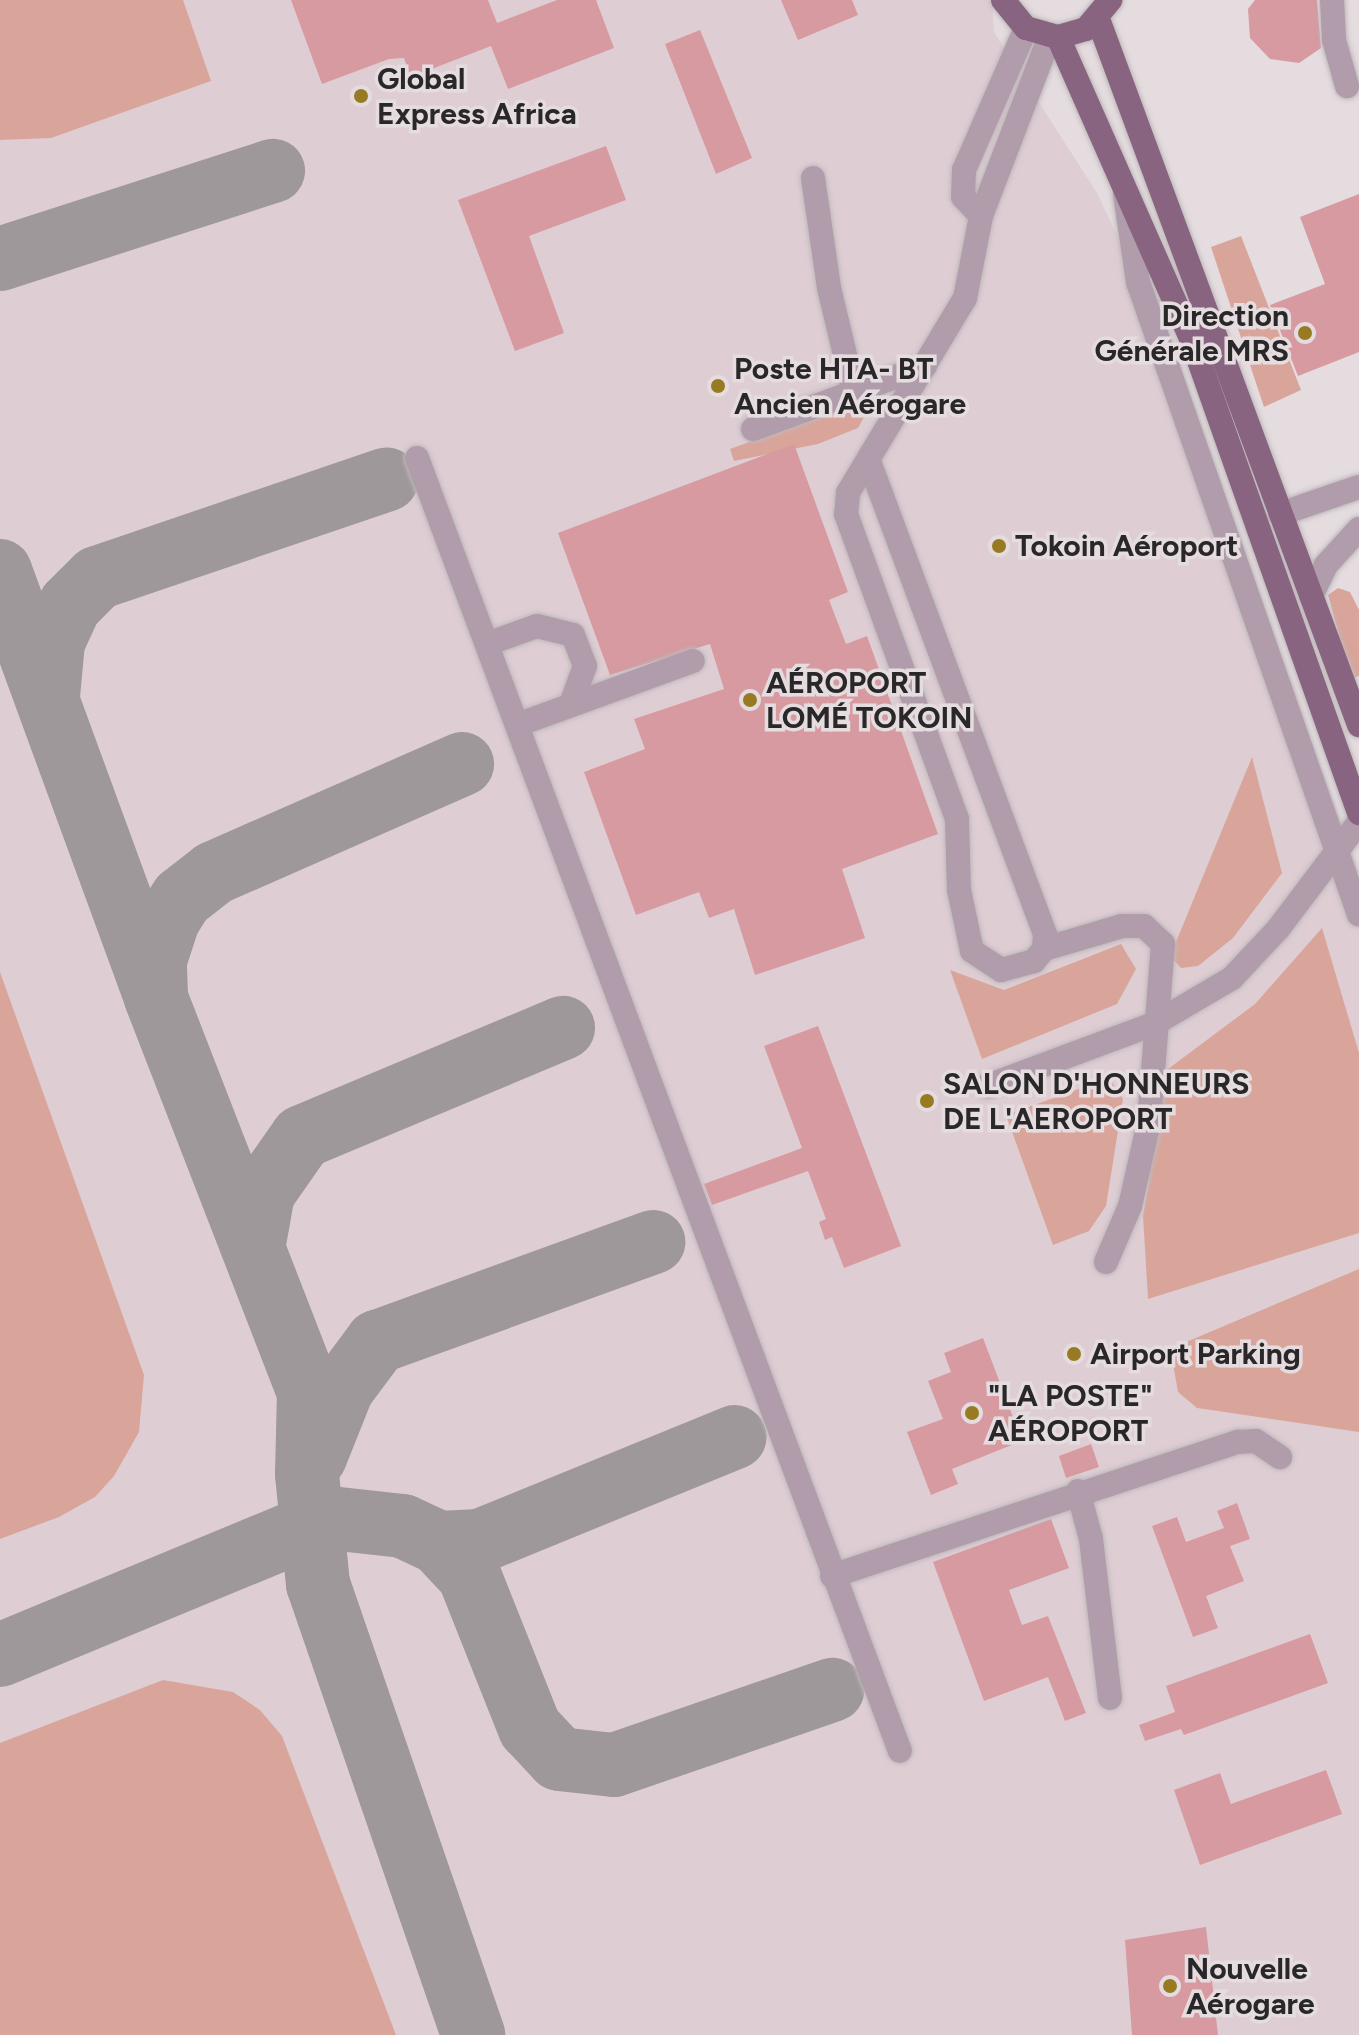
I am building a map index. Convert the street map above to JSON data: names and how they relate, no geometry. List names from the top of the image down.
{
  "places": [
    "Global Express Africa",
    "Direction Générale MRS",
    "Poste HTA- BT Ancien Aérogare",
    "Tokoin Aéroport",
    "AÉROPORT LOMÉ TOKOIN",
    "SALON D'HONNEURS DE L'AEROPORT",
    "Airport Parking",
    "\"LA POSTE\" AÉROPORT",
    "Nouvelle Aérogare"
  ]
}
